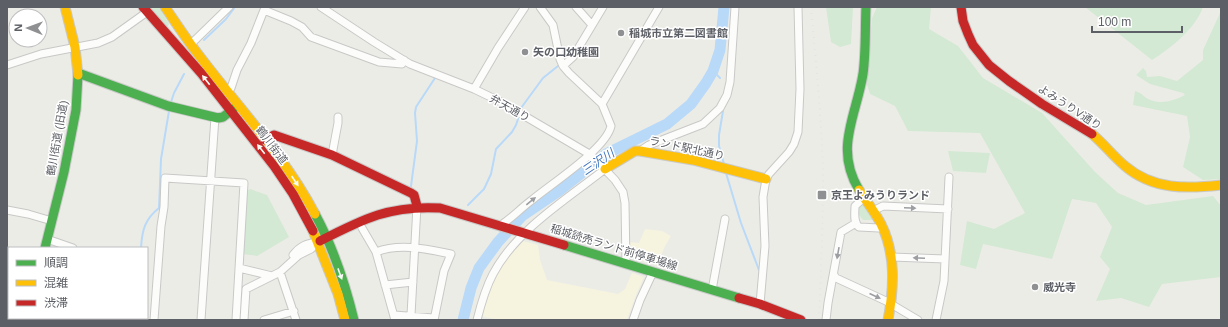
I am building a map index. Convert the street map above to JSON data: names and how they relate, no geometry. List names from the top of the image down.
{
  "streets": {
    "main road": [
      "よみうりV通り",
      "鶴川街道 (旧道)",
      "鶴川街道",
      "ランド駅北通り",
      "稲城読売ランド前停車場線"
    ],
    "street": ["弁天通り"]
  },
  "crossings": [
    ["弁天通り", "ランド駅北通り"],
    ["弁天通り", "稲城読売ランド前停車場線"],
    ["鶴川街道", "稲城読売ランド前停車場線"]
  ],
  "water": ["三沢川"],
  "places": {
    "other": ["稲城市立第二図書館", "矢の口幼稚園", "威光寺"],
    "transit": ["京王よみうりランド"]
  },
  "legend": ["順調", "混雑", "渋滞"],
  "scale_bar": "100 m",
  "north": "left"
}
